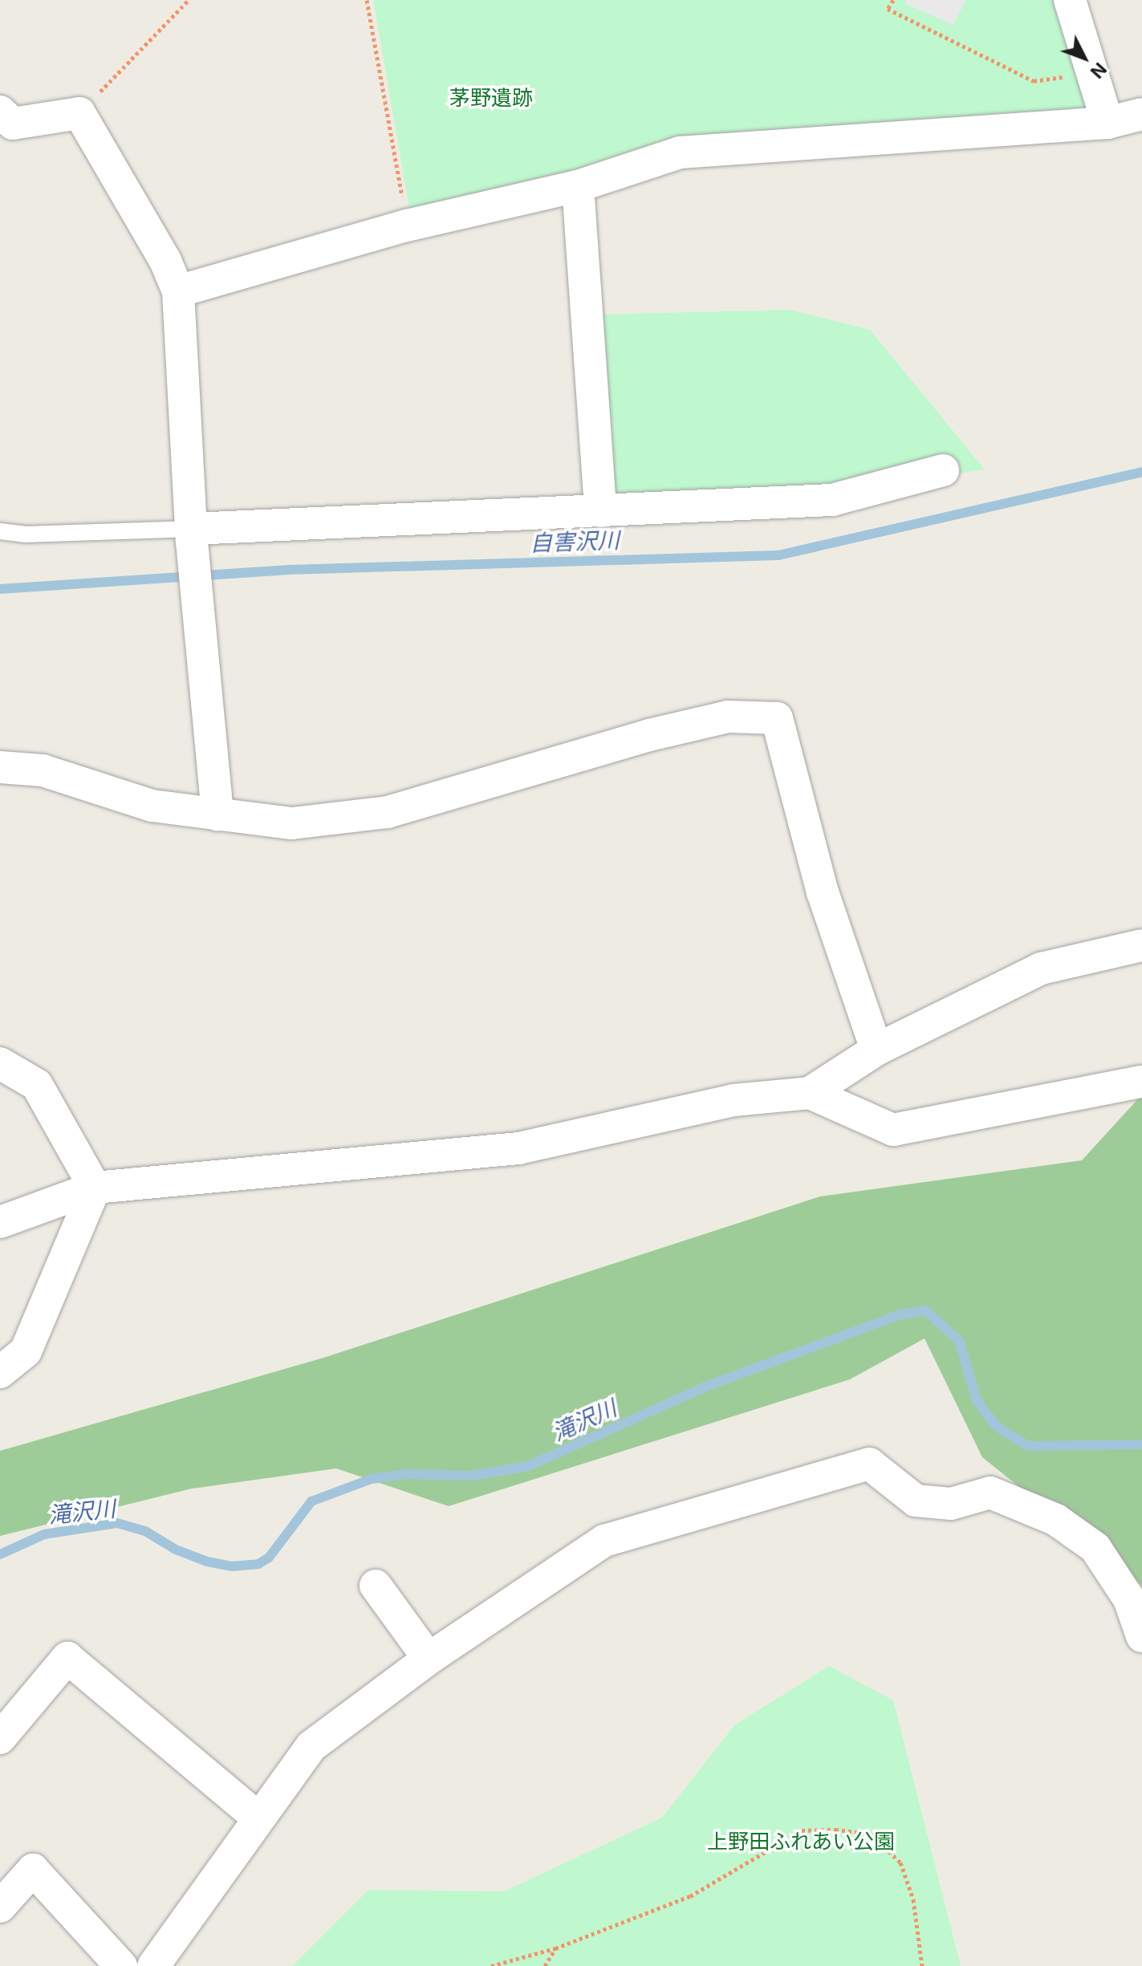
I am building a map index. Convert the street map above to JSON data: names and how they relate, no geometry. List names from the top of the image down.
{
  "water": ["自害沢川", "滝沢川"],
  "parks": ["茅野遺跡", "上野田ふれあい公園"],
  "north": "bottom right"
}
